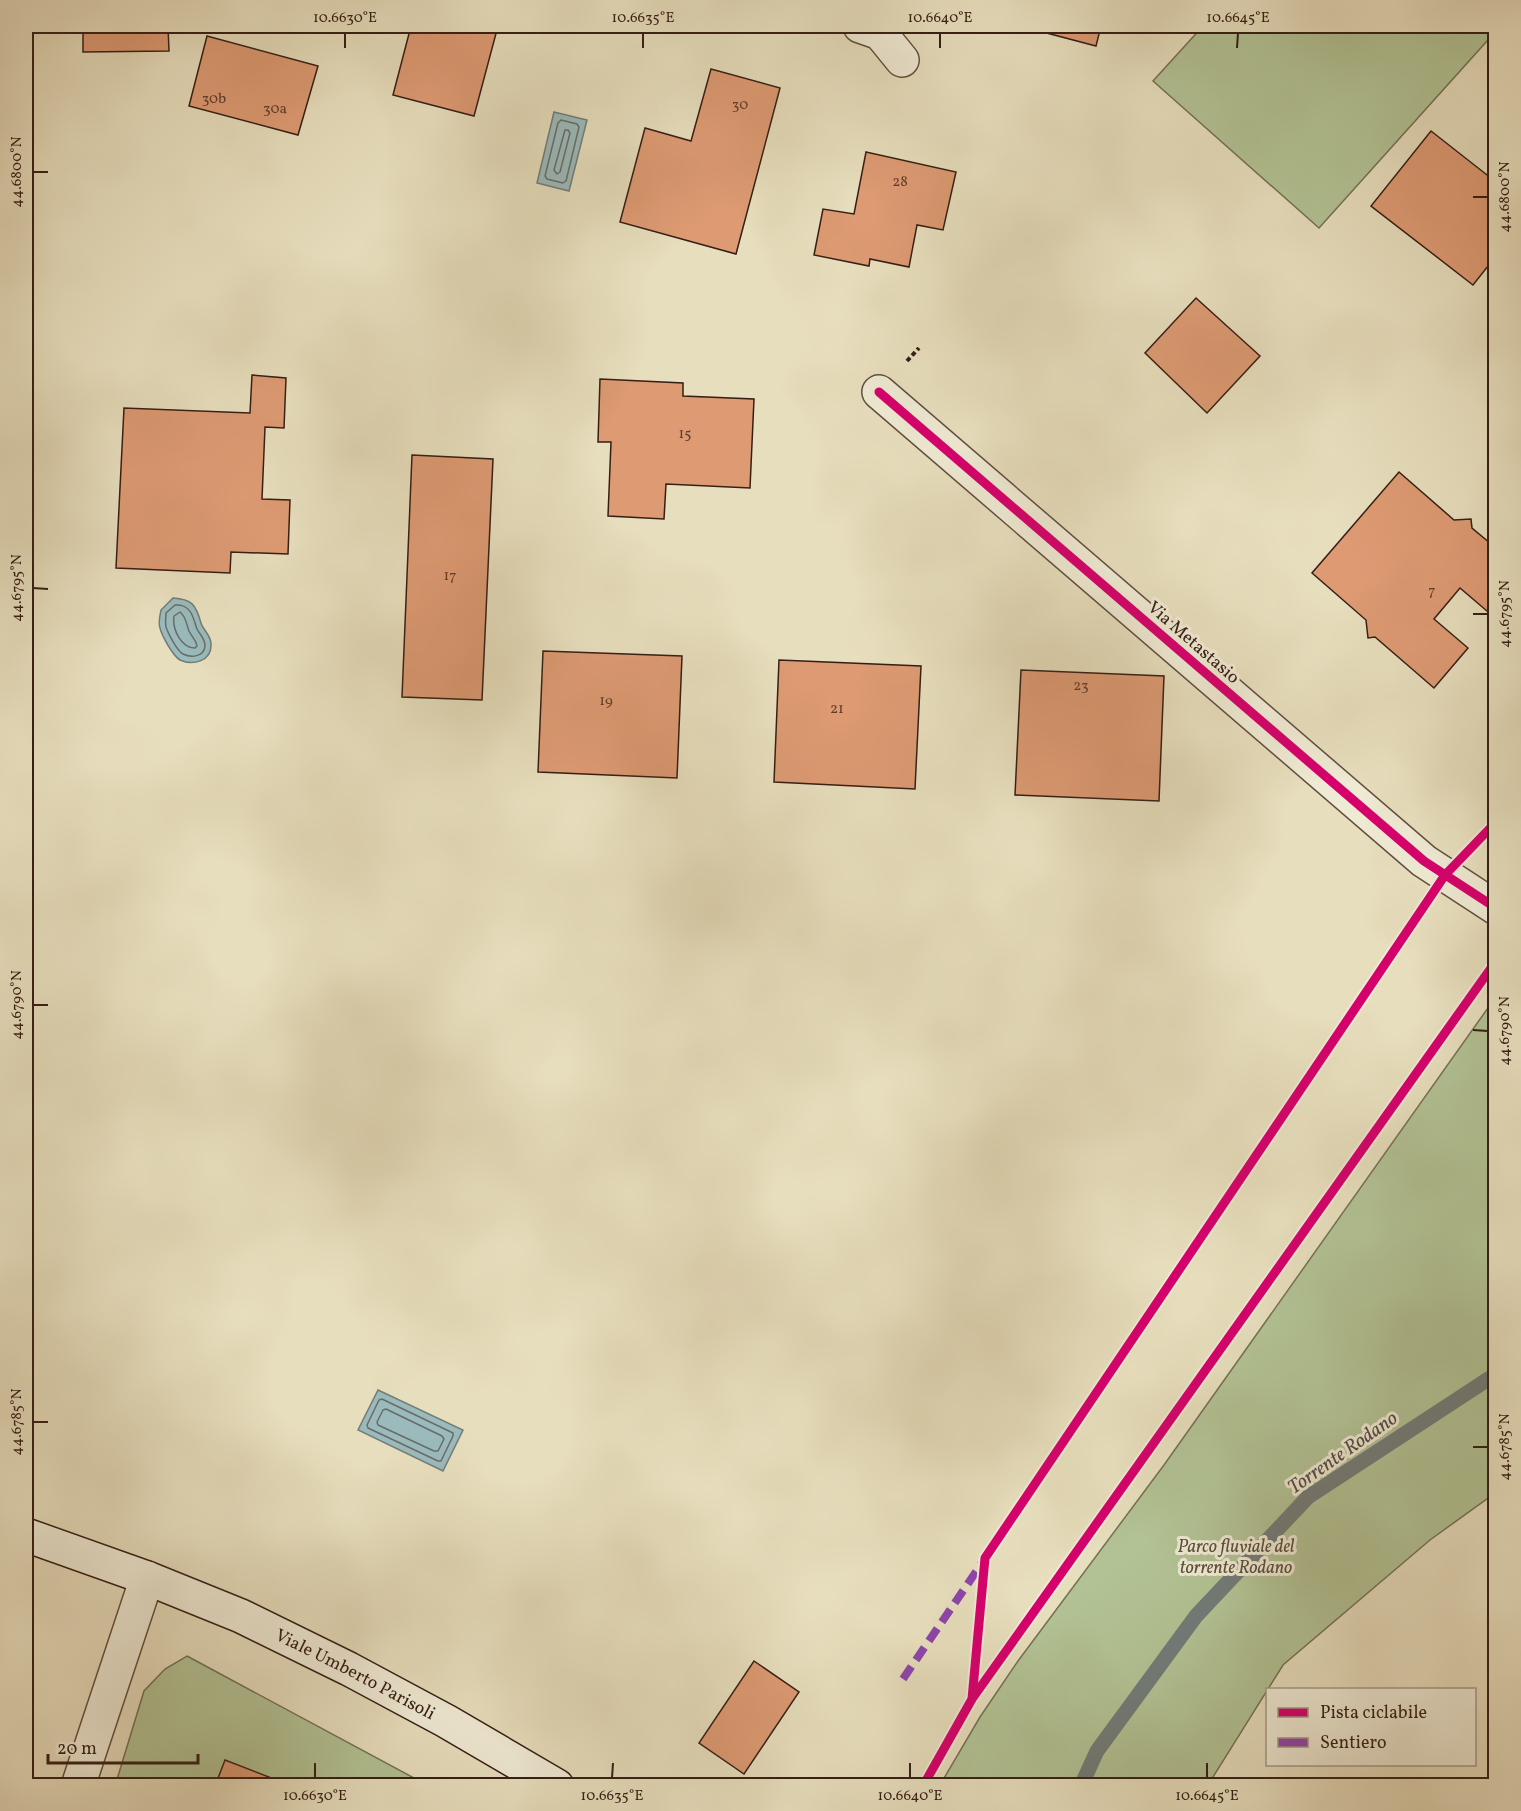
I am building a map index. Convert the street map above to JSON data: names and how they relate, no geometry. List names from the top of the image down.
{
  "streets": {
    "street": ["Via Metastasio", "Viale Umberto Parisoli"]
  },
  "water": ["Torrente Rodano"],
  "parks": ["Parco fluviale del torrente Rodano"],
  "house_numbers": [
    "30b",
    "30",
    "30a",
    "28",
    "15",
    "17",
    "7",
    "23",
    "19",
    "21"
  ],
  "legend": ["Pista ciclabile", "Sentiero"],
  "scale_bar": "20 m",
  "coordinates": [
    "10.6630°E",
    "10.6635°E",
    "10.6640°E",
    "10.6645°E",
    "44.6800°N",
    "44.6795°N",
    "44.6790°N",
    "44.6785°N"
  ]
}
